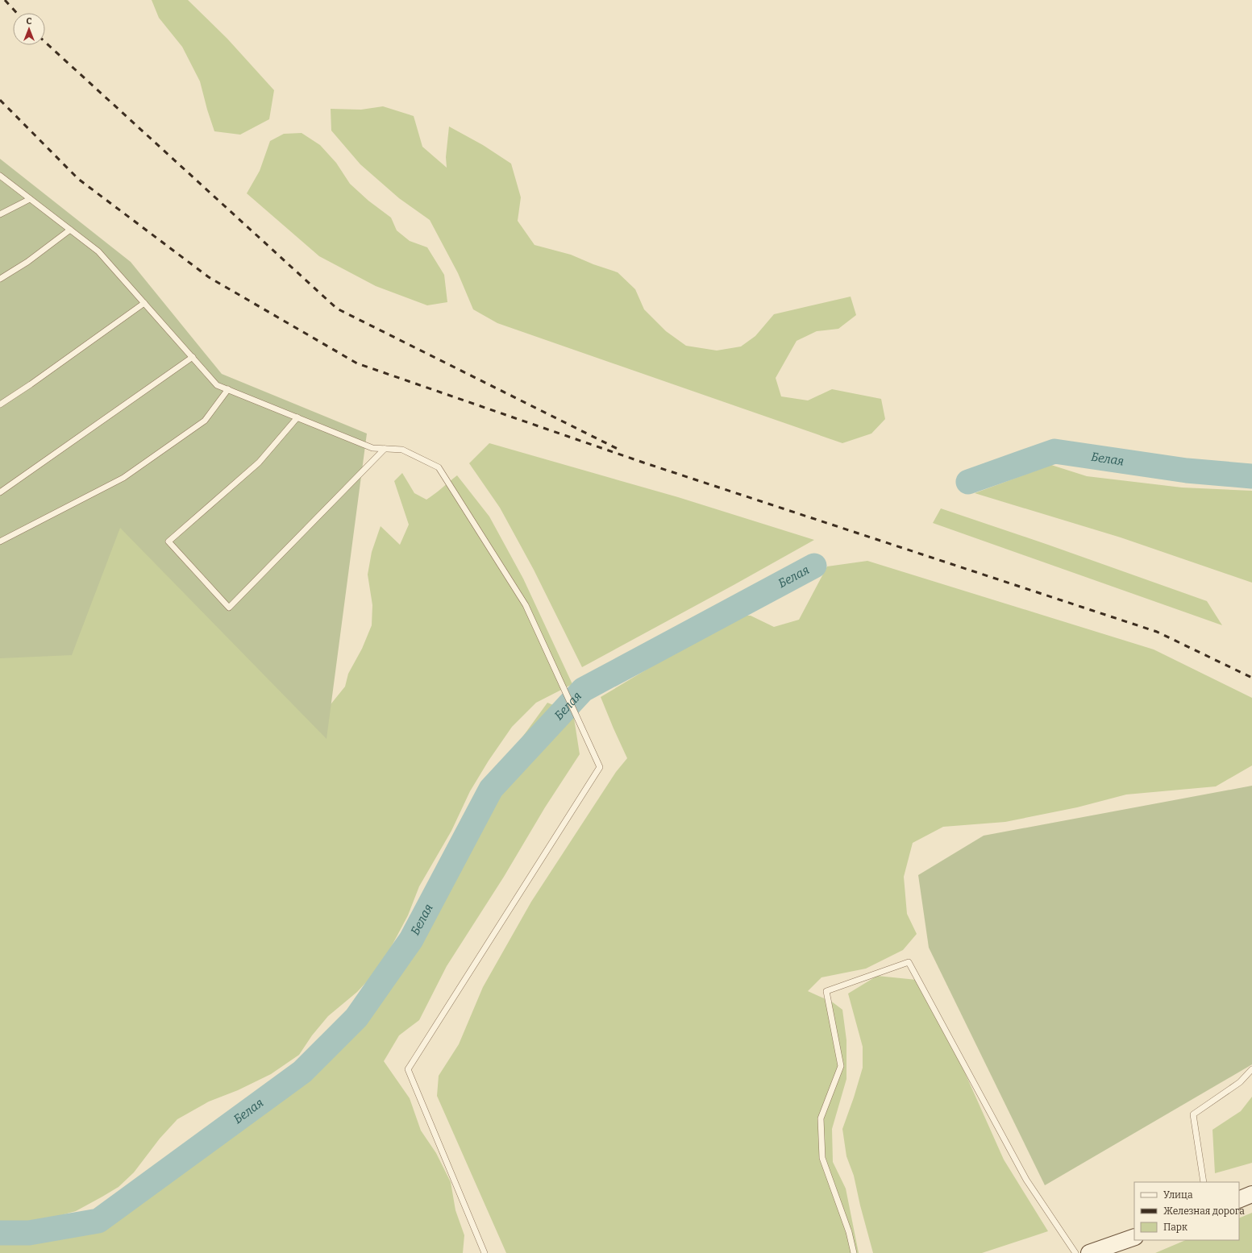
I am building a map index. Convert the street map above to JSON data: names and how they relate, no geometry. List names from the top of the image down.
{
  "water": ["Белая"],
  "legend": ["Улица", "Железная дорога", "Парк"],
  "north": "top"
}
